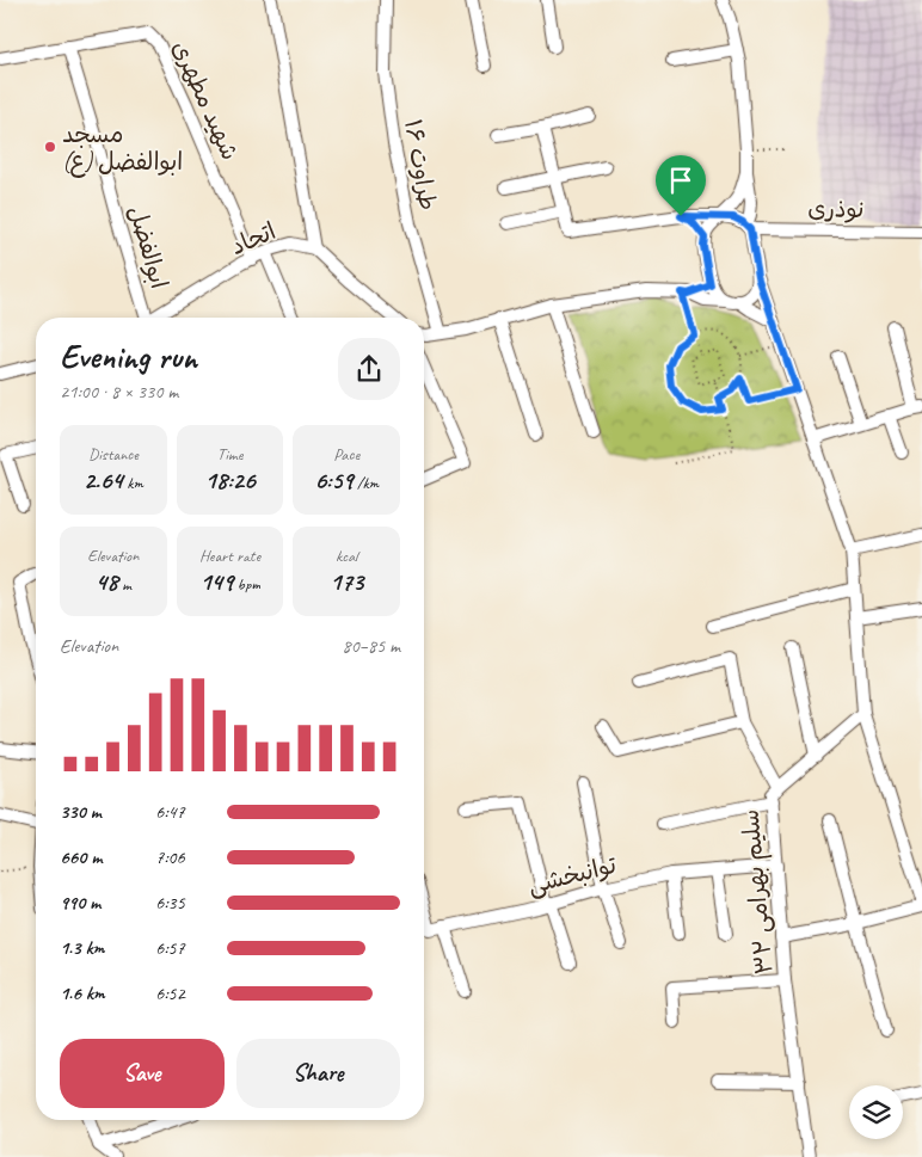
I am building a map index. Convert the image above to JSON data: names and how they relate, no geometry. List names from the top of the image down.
{
  "streets": {
    "street": [
      "شهید مطهری",
      "طراوت ۱۶",
      "نوذری",
      "اتحاد",
      "ابوالفضل",
      "توانبخشی",
      "سلیم بهرامی ۳۲"
    ]
  },
  "crossings": [
    ["شهید مطهری", "اتحاد"],
    ["شهید مطهری", "ابوالفضل"],
    ["توانبخشی", "سلیم بهرامی ۳۲"]
  ],
  "places": ["مسجد ابوالفضل (ع)"],
  "page": {
    "heading": ["Evening run", "21:00 · 8 × 330 m"],
    "stats": [
      ["Distance", "2.64 km"],
      ["Time", "18:26"],
      ["Pace", "6:59 /km"],
      ["Elevation", "48 m"],
      ["Heart rate", "149 bpm"],
      ["kcal", "173"]
    ],
    "chart": ["Elevation", "80–85 m"],
    "list": [
      {
        "name": "330 m",
        "note": "6:47"
      },
      {
        "name": "660 m",
        "note": "7:06"
      },
      {
        "name": "990 m",
        "note": "6:35"
      },
      {
        "name": "1.3 km",
        "note": "6:57"
      },
      {
        "name": "1.6 km",
        "note": "6:52"
      }
    ],
    "buttons": ["Save", "Share"]
  }
}
